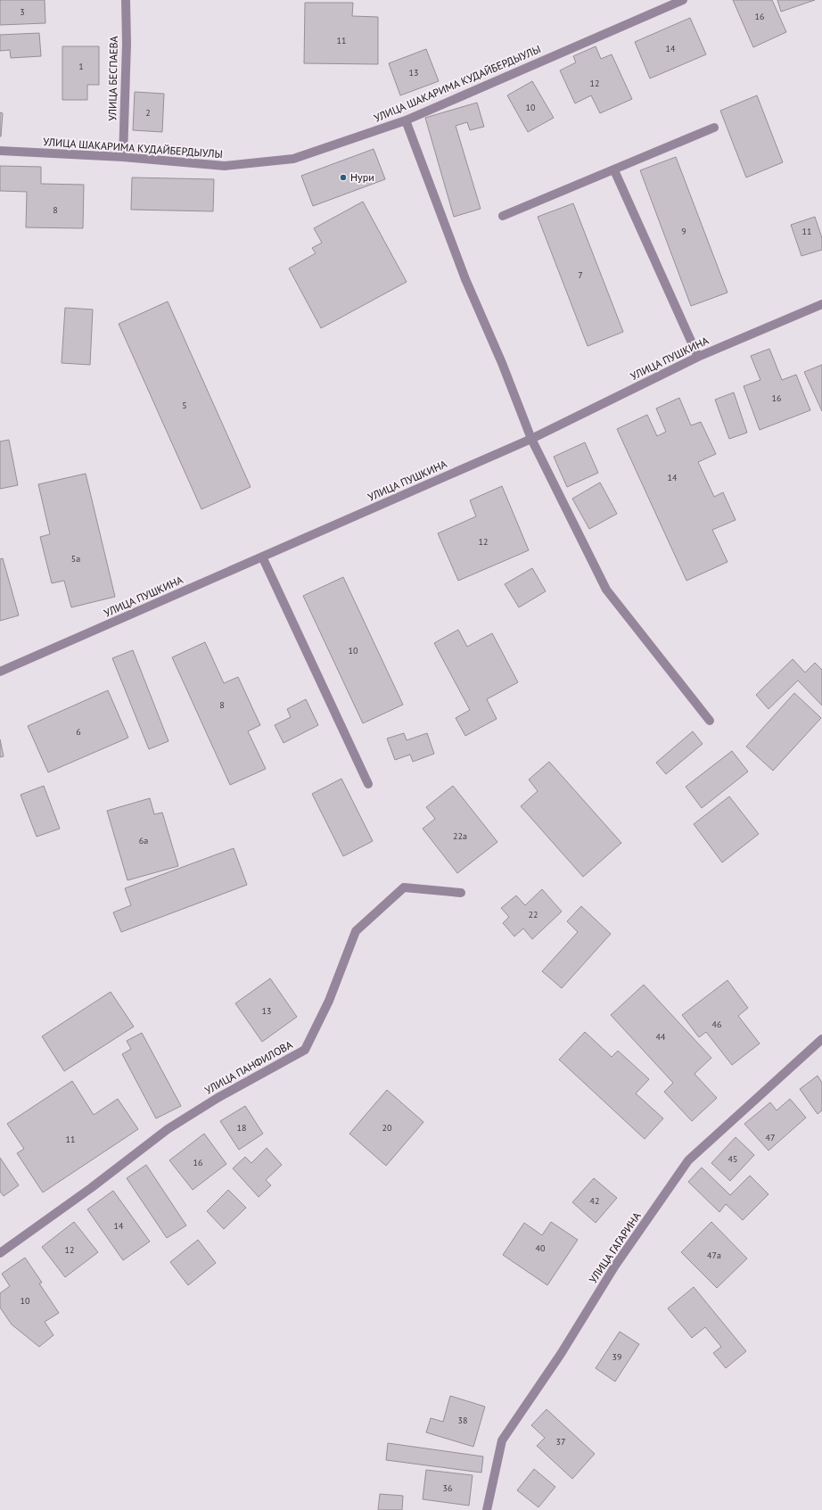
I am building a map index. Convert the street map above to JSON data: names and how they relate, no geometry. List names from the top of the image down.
{
  "streets": {
    "street": [
      "УЛИЦА БЕСПАЕВА",
      "УЛИЦА ШАКАРИМА КУДАЙБЕРДЫУЛЫ",
      "УЛИЦА ПУШКИНА",
      "УЛИЦА ПАНФИЛОВА",
      "УЛИЦА ГАГАРИНА"
    ]
  },
  "crossings": [
    ["УЛИЦА БЕСПАЕВА", "УЛИЦА ШАКАРИМА КУДАЙБЕРДЫУЛЫ"]
  ],
  "places": ["Нури"],
  "house_numbers": [
    "3",
    "16",
    "11",
    "14",
    "1",
    "13",
    "12",
    "10",
    "2",
    "8",
    "9",
    "11",
    "7",
    "16",
    "5",
    "14",
    "12",
    "5а",
    "10",
    "8",
    "6",
    "22а",
    "6а",
    "22",
    "13",
    "46",
    "44",
    "18",
    "20",
    "47",
    "11",
    "45",
    "16",
    "42",
    "14",
    "40",
    "12",
    "47а",
    "10",
    "39",
    "38",
    "37",
    "36"
  ]
}
